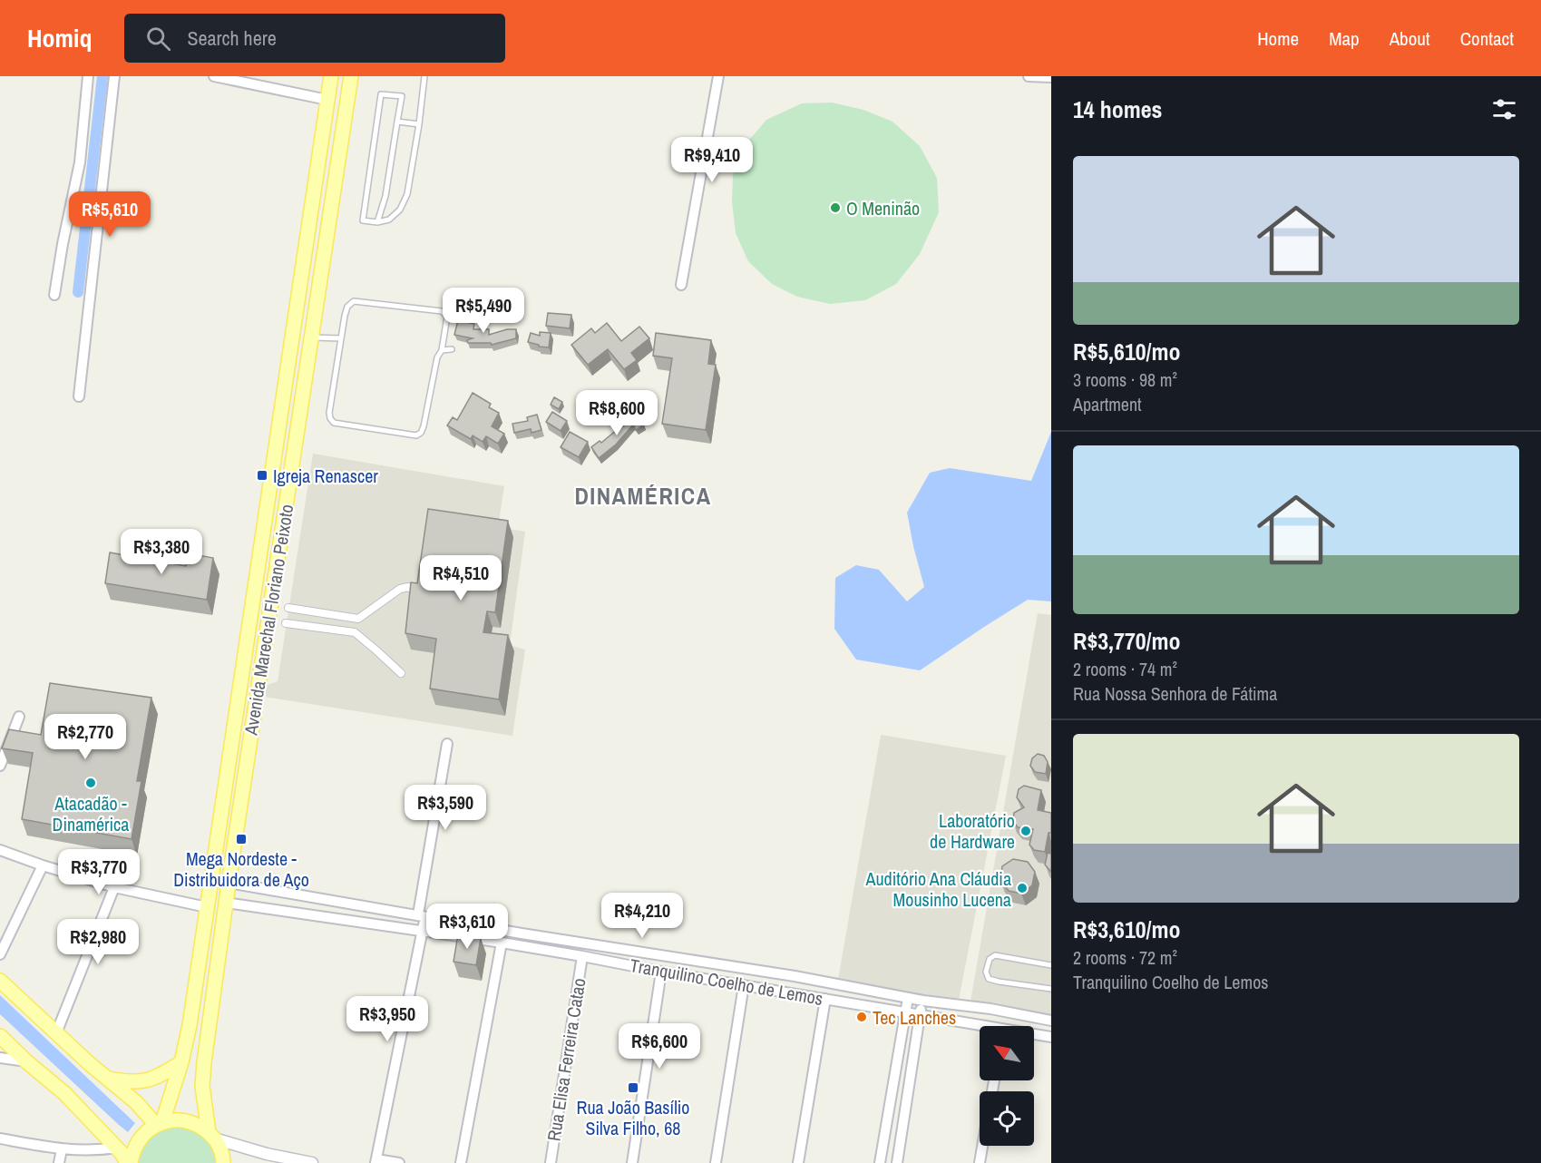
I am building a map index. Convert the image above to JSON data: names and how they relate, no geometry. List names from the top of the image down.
{
  "streets": {
    "main road": ["Avenida Marechal Floriano Peixoto"],
    "street": ["Tranquilino Coelho de Lemos", "Rua Elisa Ferreira Catao"]
  },
  "crossings": [
    ["Avenida Marechal Floriano Peixoto", "Tranquilino Coelho de Lemos"],
    ["Tranquilino Coelho de Lemos", "Rua Elisa Ferreira Catao"]
  ],
  "districts": ["DINAMÉRICA"],
  "places": {
    "other": [
      "O Meninão",
      "Atacadão - Dinamérica",
      "Laboratório de Hardware",
      "Auditório Ana Cláudia Mousinho Lucena",
      "Tec Lanches"
    ],
    "transit": ["Igreja Renascer", "Mega Nordeste - Distribuidora de Aço", "Rua João Basílio Silva Filho, 68"]
  },
  "north": "top left",
  "page": {
    "header": "Homiq",
    "search": "Search here",
    "nav": [
      "Home",
      "Map",
      "About",
      "Contact"
    ],
    "heading": "14 homes",
    "price": [
      "R$9,410",
      "R$5,610",
      "R$5,490",
      "R$8,600",
      "R$3,380",
      "R$4,510",
      "R$2,770",
      "R$3,590",
      "R$3,770",
      "R$4,210",
      "R$3,610",
      "R$2,980",
      "R$3,950",
      "R$6,600"
    ],
    "list": [
      {
        "name": "R$5,610/mo",
        "note": "3 rooms · 98 m² · Apartment"
      },
      {
        "name": "R$3,770/mo",
        "note": "2 rooms · 74 m² · Rua Nossa Senhora de Fátima"
      },
      {
        "name": "R$3,610/mo",
        "note": "2 rooms · 72 m² · Tranquilino Coelho de Lemos"
      }
    ]
  }
}
